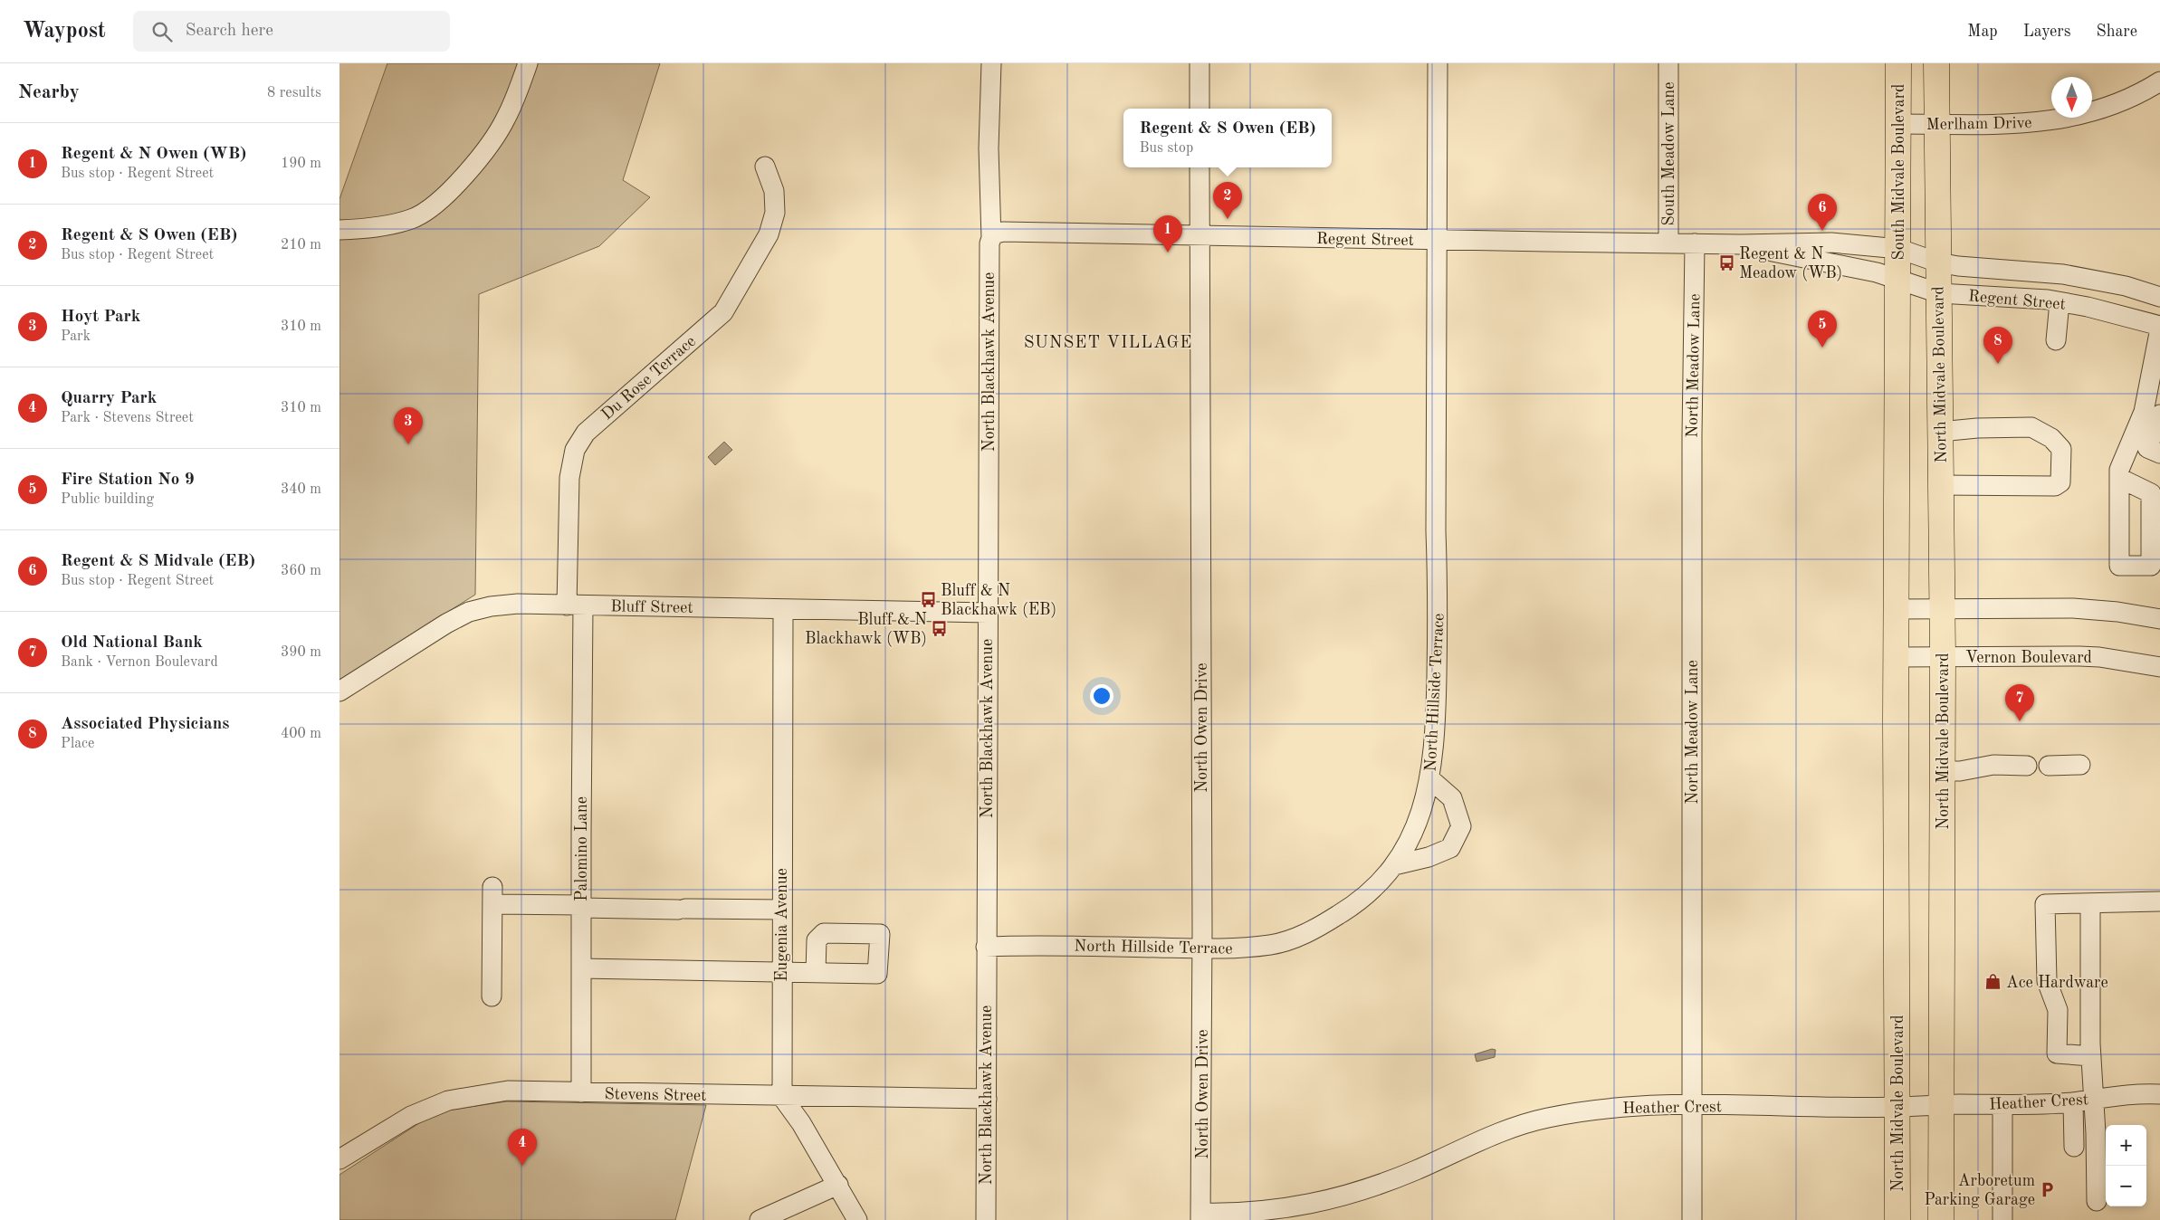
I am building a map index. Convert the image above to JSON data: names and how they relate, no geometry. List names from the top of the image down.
{
  "streets": {
    "main road": ["South Midvale Boulevard", "North Midvale Boulevard"],
    "street": [
      "Merlham Drive",
      "South Meadow Lane",
      "Regent Street",
      "North Blackhawk Avenue",
      "North Meadow Lane",
      "Du Rose Terrace",
      "Bluff Street",
      "Vernon Boulevard",
      "North Hillside Terrace",
      "North Owen Drive",
      "Palomino Lane",
      "Eugenia Avenue",
      "Stevens Street",
      "Heather Crest"
    ]
  },
  "crossings": [
    ["Merlham Drive", "South Midvale Boulevard"],
    ["South Meadow Lane", "Regent Street"],
    ["South Midvale Boulevard", "Regent Street"],
    ["South Midvale Boulevard", "North Midvale Boulevard"],
    ["Regent Street", "North Blackhawk Avenue"],
    ["Regent Street", "North Meadow Lane"],
    ["Regent Street", "North Midvale Boulevard"],
    ["Regent Street", "North Hillside Terrace"],
    ["Regent Street", "North Owen Drive"],
    ["North Blackhawk Avenue", "Bluff Street"],
    ["North Blackhawk Avenue", "North Hillside Terrace"],
    ["North Blackhawk Avenue", "Stevens Street"],
    ["North Meadow Lane", "Heather Crest"],
    ["North Midvale Boulevard", "Vernon Boulevard"],
    ["North Midvale Boulevard", "Heather Crest"],
    ["Du Rose Terrace", "Bluff Street"],
    ["Du Rose Terrace", "Palomino Lane"],
    ["Bluff Street", "Palomino Lane"],
    ["Bluff Street", "Eugenia Avenue"],
    ["North Hillside Terrace", "North Owen Drive"],
    ["North Owen Drive", "Heather Crest"],
    ["Palomino Lane", "Stevens Street"],
    ["Eugenia Avenue", "Stevens Street"]
  ],
  "districts": ["SUNSET VILLAGE"],
  "places": {
    "bus stop": ["Regent & N Meadow (WB)", "Bluff & N Blackhawk (EB)", "Bluff & N Blackhawk (WB)"],
    "shop": ["Ace Hardware"],
    "parking": ["Arboretum Parking Garage"]
  },
  "north": "bottom",
  "page": {
    "header": "Waypost",
    "search": "Search here",
    "nav": ["Map", "Layers", "Share"],
    "heading": ["Nearby", "8 results"],
    "popup": ["Regent & S Owen (EB)", "Bus stop"],
    "list": [
      {
        "mark": "1",
        "name": "Regent & N Owen (WB)",
        "note": "Bus stop · Regent Street",
        "value": "190 m"
      },
      {
        "mark": "2",
        "name": "Regent & S Owen (EB)",
        "note": "Bus stop · Regent Street",
        "value": "210 m"
      },
      {
        "mark": "3",
        "name": "Hoyt Park",
        "note": "Park",
        "value": "310 m"
      },
      {
        "mark": "4",
        "name": "Quarry Park",
        "note": "Park · Stevens Street",
        "value": "310 m"
      },
      {
        "mark": "5",
        "name": "Fire Station No 9",
        "note": "Public building",
        "value": "340 m"
      },
      {
        "mark": "6",
        "name": "Regent & S Midvale (EB)",
        "note": "Bus stop · Regent Street",
        "value": "360 m"
      },
      {
        "mark": "7",
        "name": "Old National Bank",
        "note": "Bank · Vernon Boulevard",
        "value": "390 m"
      },
      {
        "mark": "8",
        "name": "Associated Physicians",
        "note": "Place",
        "value": "400 m"
      }
    ],
    "pins": [
      "2",
      "6",
      "1",
      "5",
      "8",
      "3",
      "7",
      "4"
    ],
    "map_buttons": ["+", "−"]
  }
}
